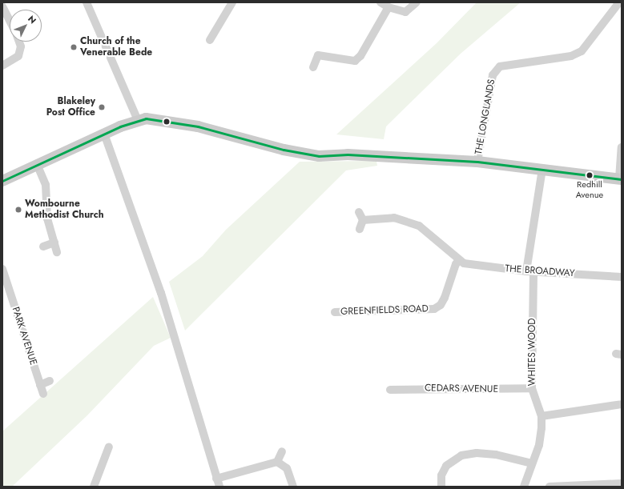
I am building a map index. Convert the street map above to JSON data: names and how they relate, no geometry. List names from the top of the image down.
{
  "streets": {
    "street": [
      "THE LONGLANDS",
      "THE BROADWAY",
      "GREENFIELDS ROAD",
      "PARK AVENUE",
      "WHITES WOOD",
      "CEDARS AVENUE"
    ]
  },
  "crossings": [
    ["THE BROADWAY", "GREENFIELDS ROAD"],
    ["THE BROADWAY", "WHITES WOOD"],
    ["WHITES WOOD", "CEDARS AVENUE"]
  ],
  "places": [
    "Church of the Venerable Bede",
    "Blakeley Post Office",
    "Redhill Avenue",
    "Wombourne Methodist Church"
  ],
  "north": "top right"
}
